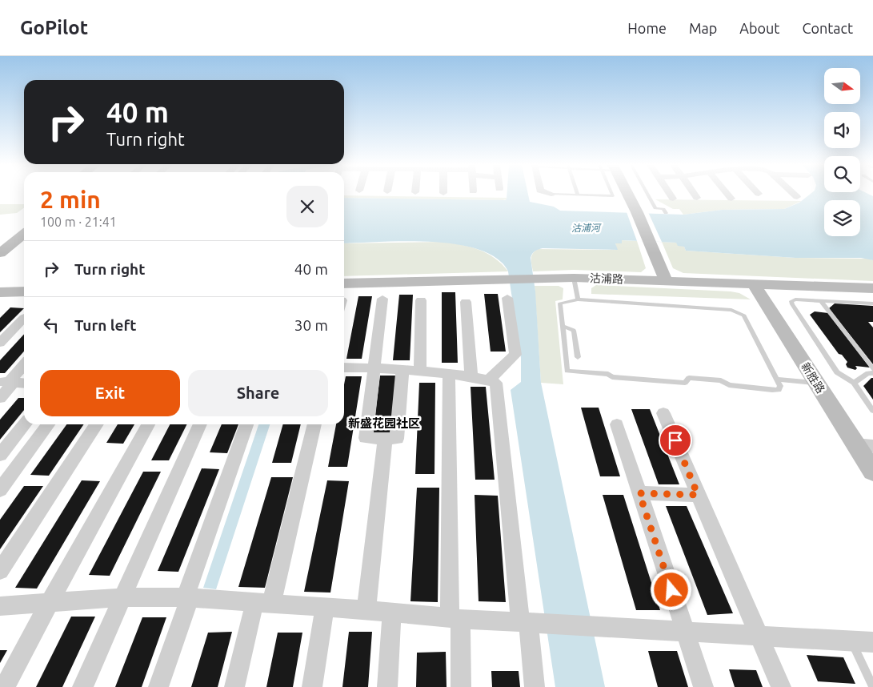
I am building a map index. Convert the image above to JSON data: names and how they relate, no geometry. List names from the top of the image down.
{
  "streets": {
    "street": ["沽浦路", "新胜路"]
  },
  "crossings": [
    ["沽浦路", "新胜路"]
  ],
  "districts": ["新盛花园社区"],
  "water": ["沽浦河"],
  "north": "right",
  "page": {
    "header": "GoPilot",
    "nav": [
      "Home",
      "Map",
      "About",
      "Contact"
    ],
    "turn": ["40 m", "Turn right"],
    "heading": ["2 min", "100 m · 21:41"],
    "list": [
      {
        "name": "Turn right",
        "value": "40 m"
      },
      {
        "name": "Turn left",
        "value": "30 m"
      }
    ],
    "buttons": ["Exit", "Share"]
  }
}
